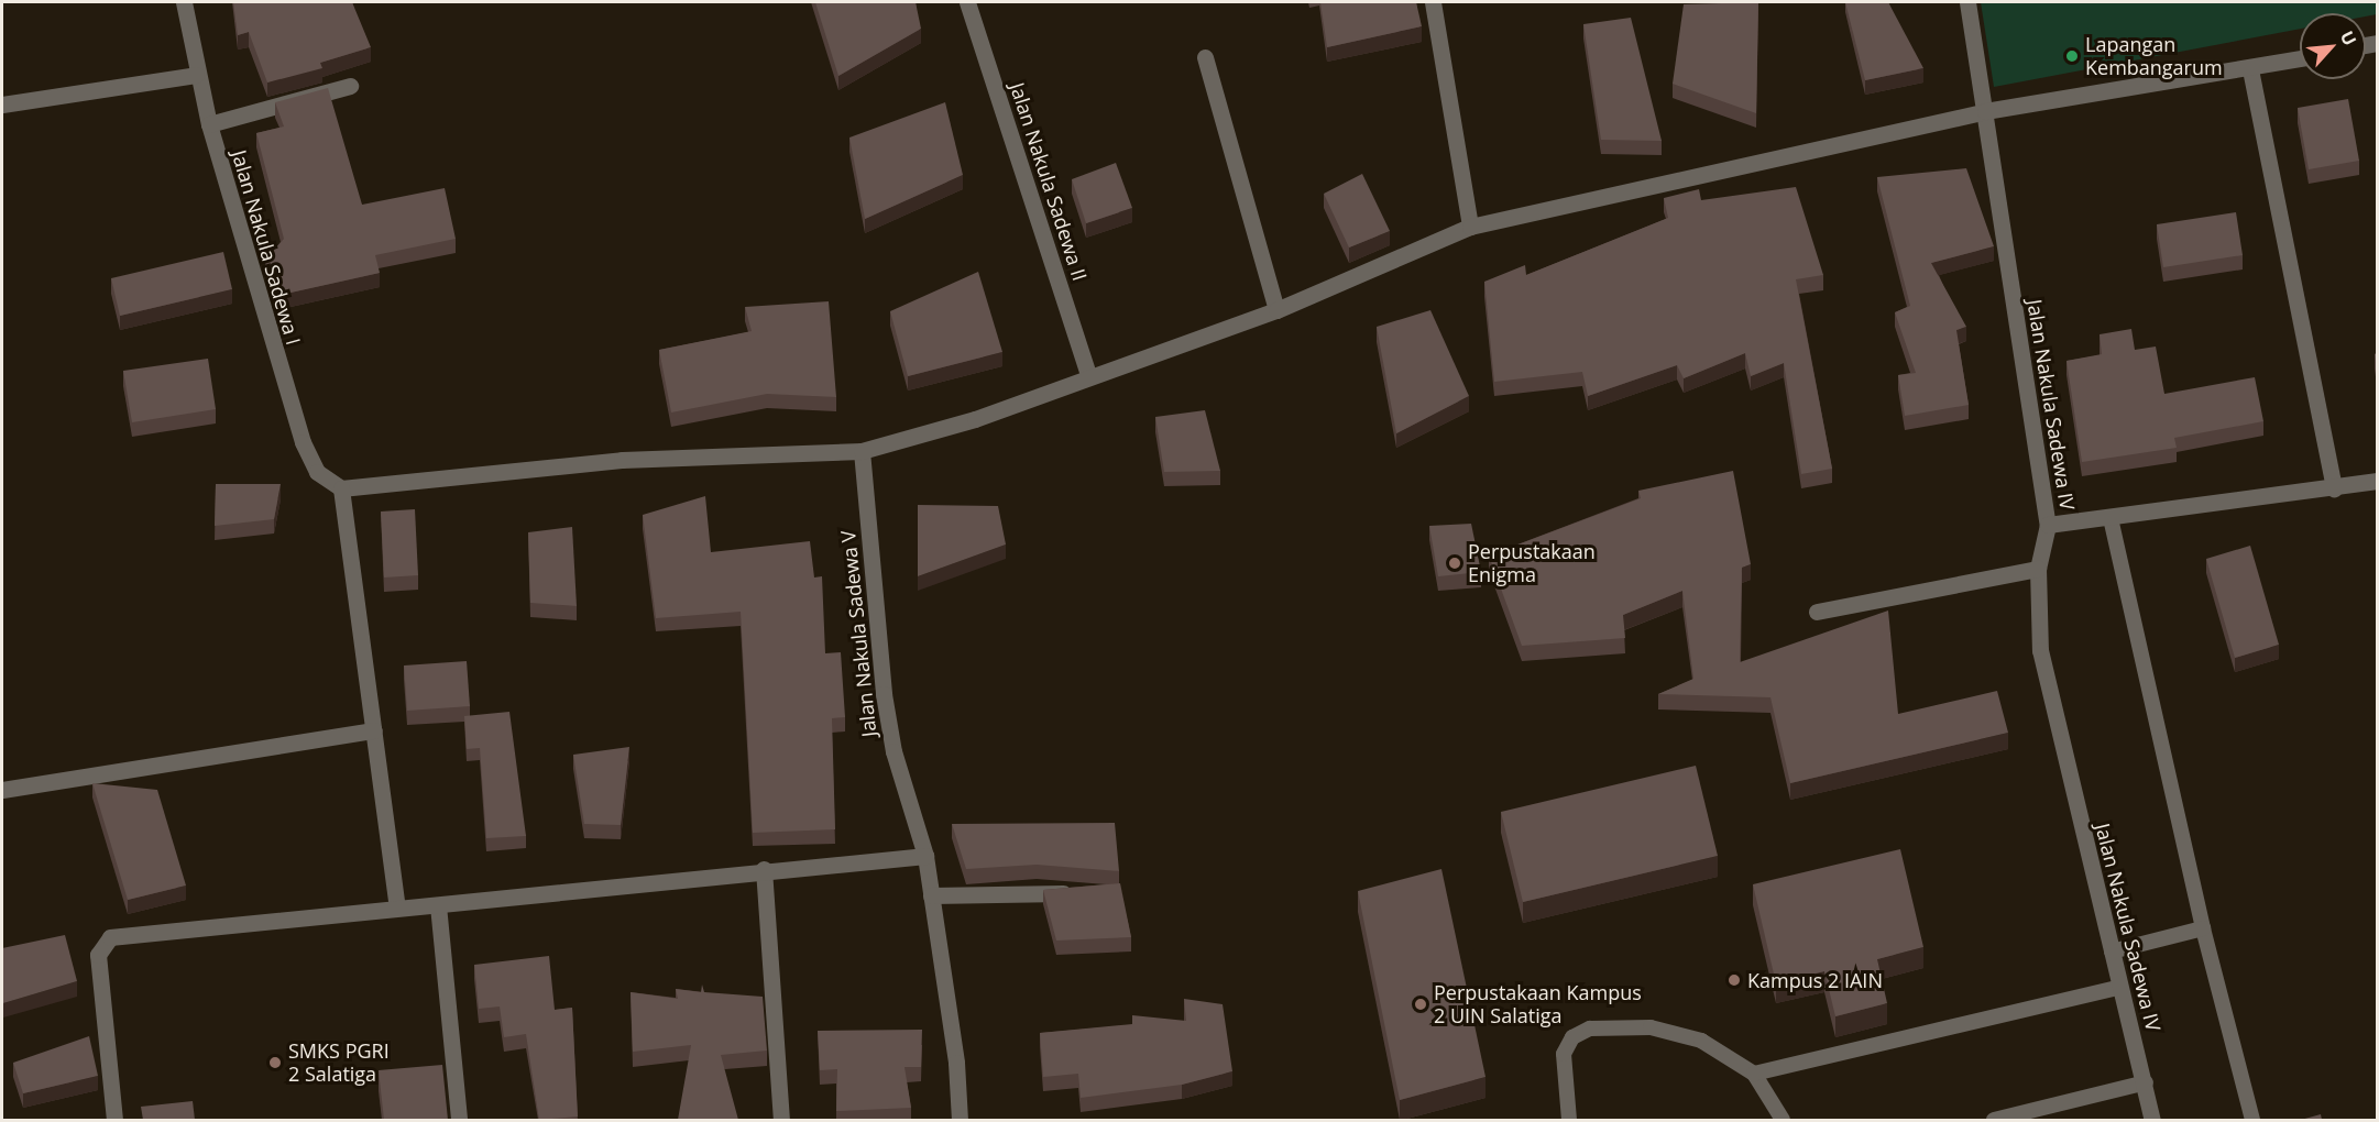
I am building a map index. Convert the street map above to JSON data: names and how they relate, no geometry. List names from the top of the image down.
{
  "streets": {
    "street": [
      "Jalan Nakula Sadewa II",
      "Jalan Nakula Sadewa I",
      "Jalan Nakula Sadewa IV",
      "Jalan Nakula Sadewa V"
    ]
  },
  "places": [
    "Lapangan Kembangarum",
    "Perpustakaan Enigma",
    "Kampus 2 IAIN",
    "Perpustakaan Kampus 2 UIN Salatiga",
    "SMKS PGRI 2 Salatiga"
  ],
  "north": "top right"
}
